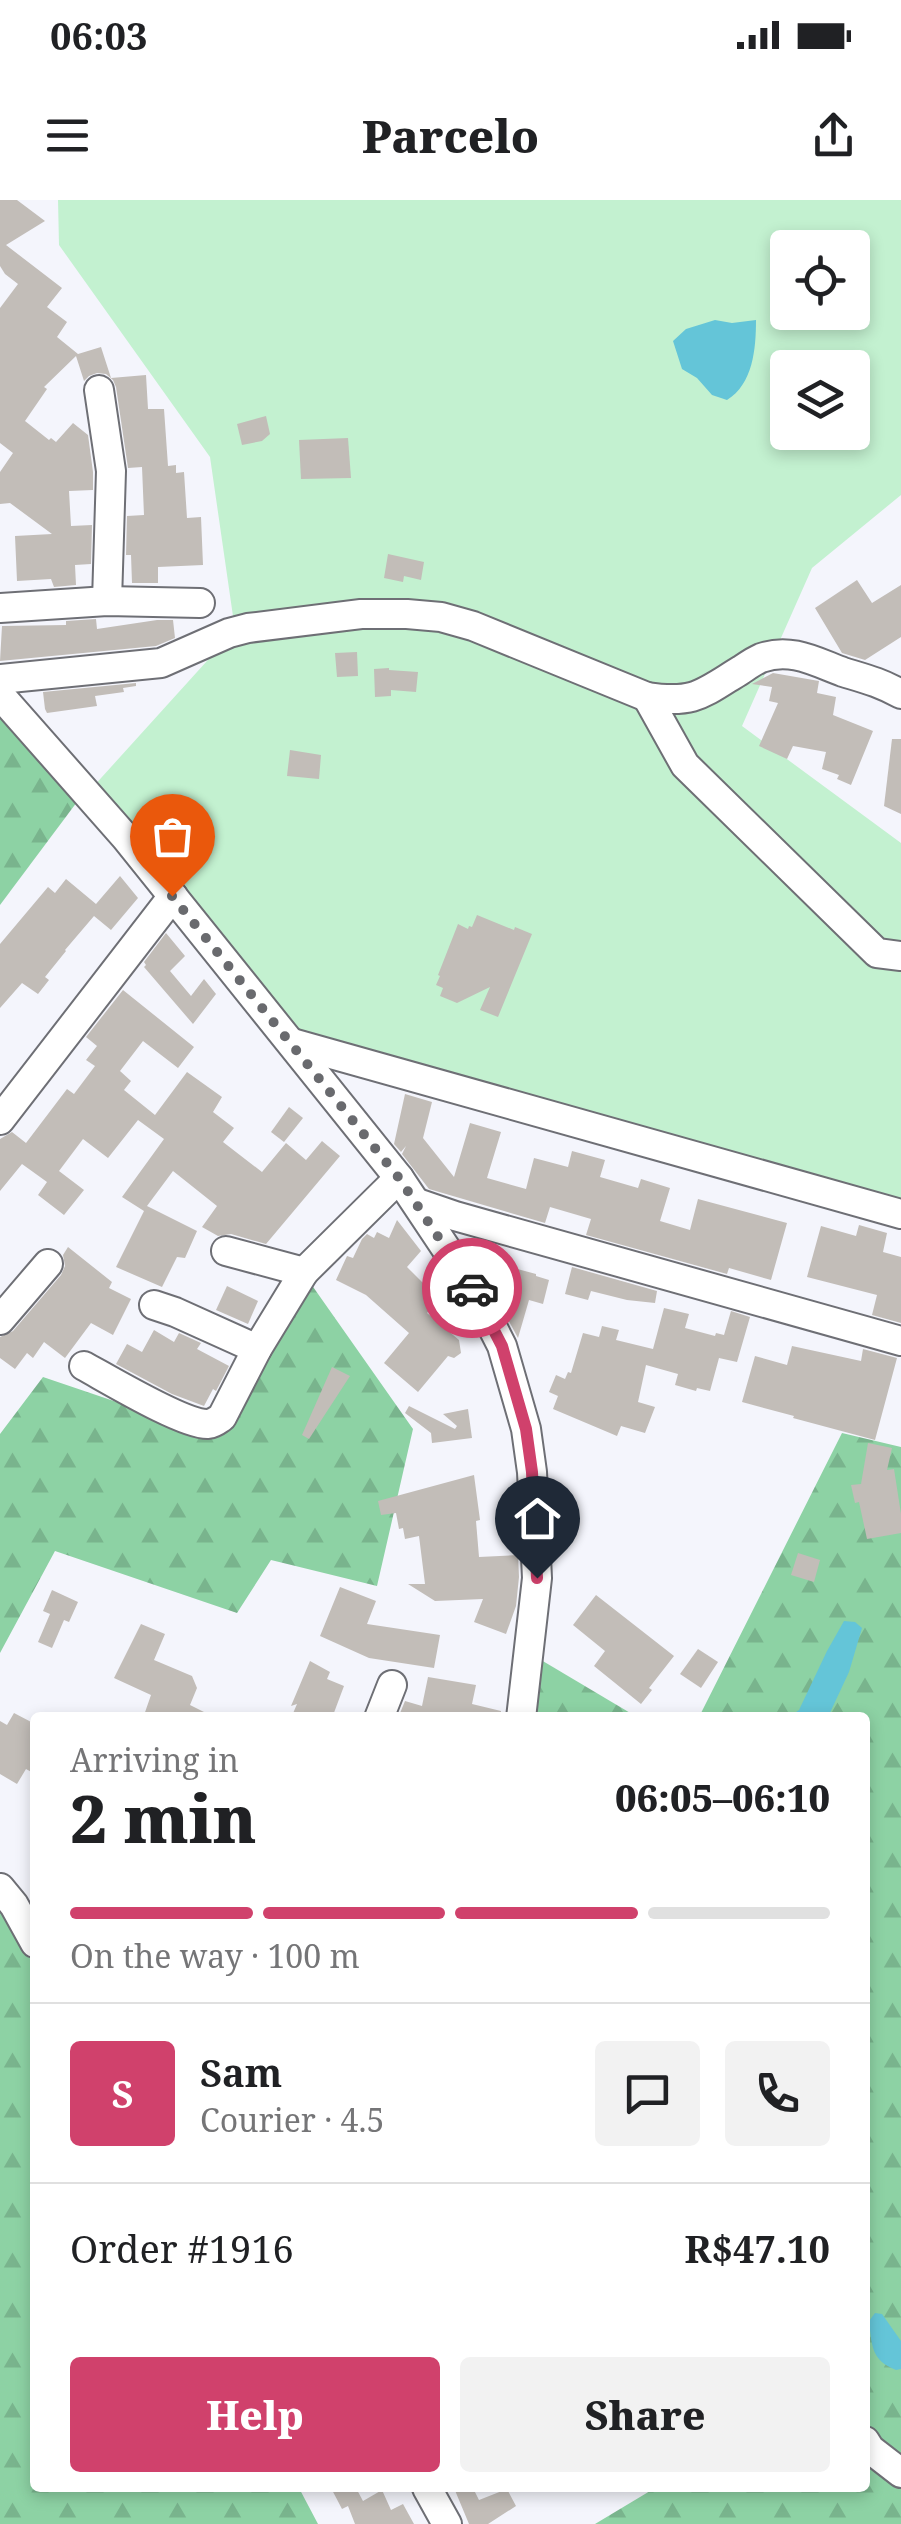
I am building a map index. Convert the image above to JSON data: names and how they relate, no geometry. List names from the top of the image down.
{
  "page": {
    "status": "06:03",
    "header": "Parcelo",
    "heading": ["2 min", "Arriving in", "06:05–06:10"],
    "panel": [
      "Sam",
      "Courier · 4.5",
      "Order #1916",
      "R$47.10"
    ],
    "bar": "On the way · 100 m",
    "round": "S",
    "buttons": ["Help", "Share"]
  }
}
